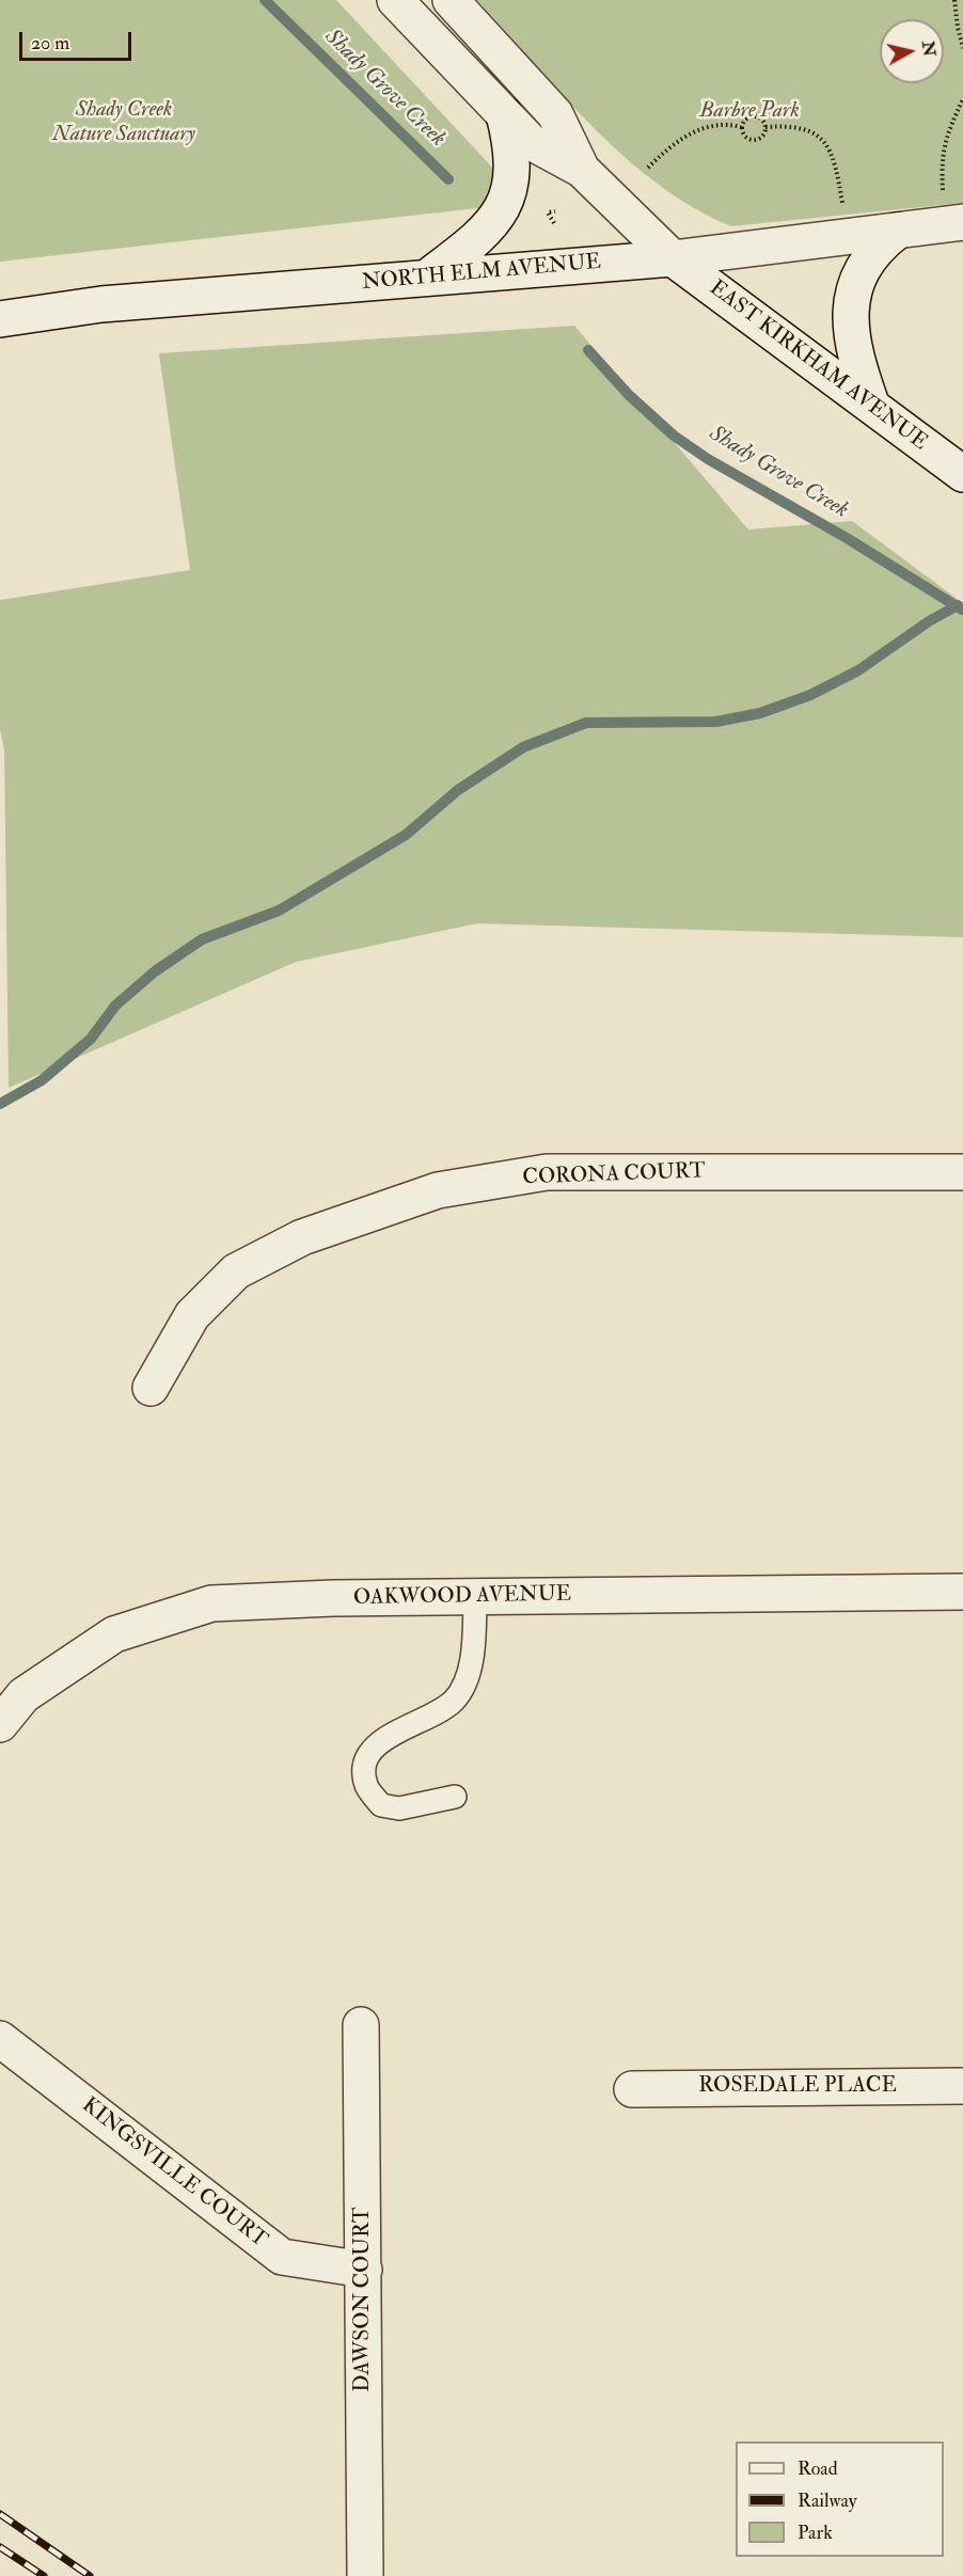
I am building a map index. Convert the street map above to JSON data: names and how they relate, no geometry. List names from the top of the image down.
{
  "streets": {
    "street": [
      "NORTH ELM AVENUE",
      "EAST KIRKHAM AVENUE",
      "CORONA COURT",
      "OAKWOOD AVENUE",
      "ROSEDALE PLACE",
      "KINGSVILLE COURT",
      "DAWSON COURT"
    ]
  },
  "crossings": [
    ["NORTH ELM AVENUE", "EAST KIRKHAM AVENUE"],
    ["KINGSVILLE COURT", "DAWSON COURT"]
  ],
  "water": ["Shady Grove Creek"],
  "parks": ["Shady Creek Nature Sanctuary", "Barbre Park"],
  "legend": ["Road", "Railway", "Park"],
  "scale_bar": "20 m",
  "north": "right"
}
